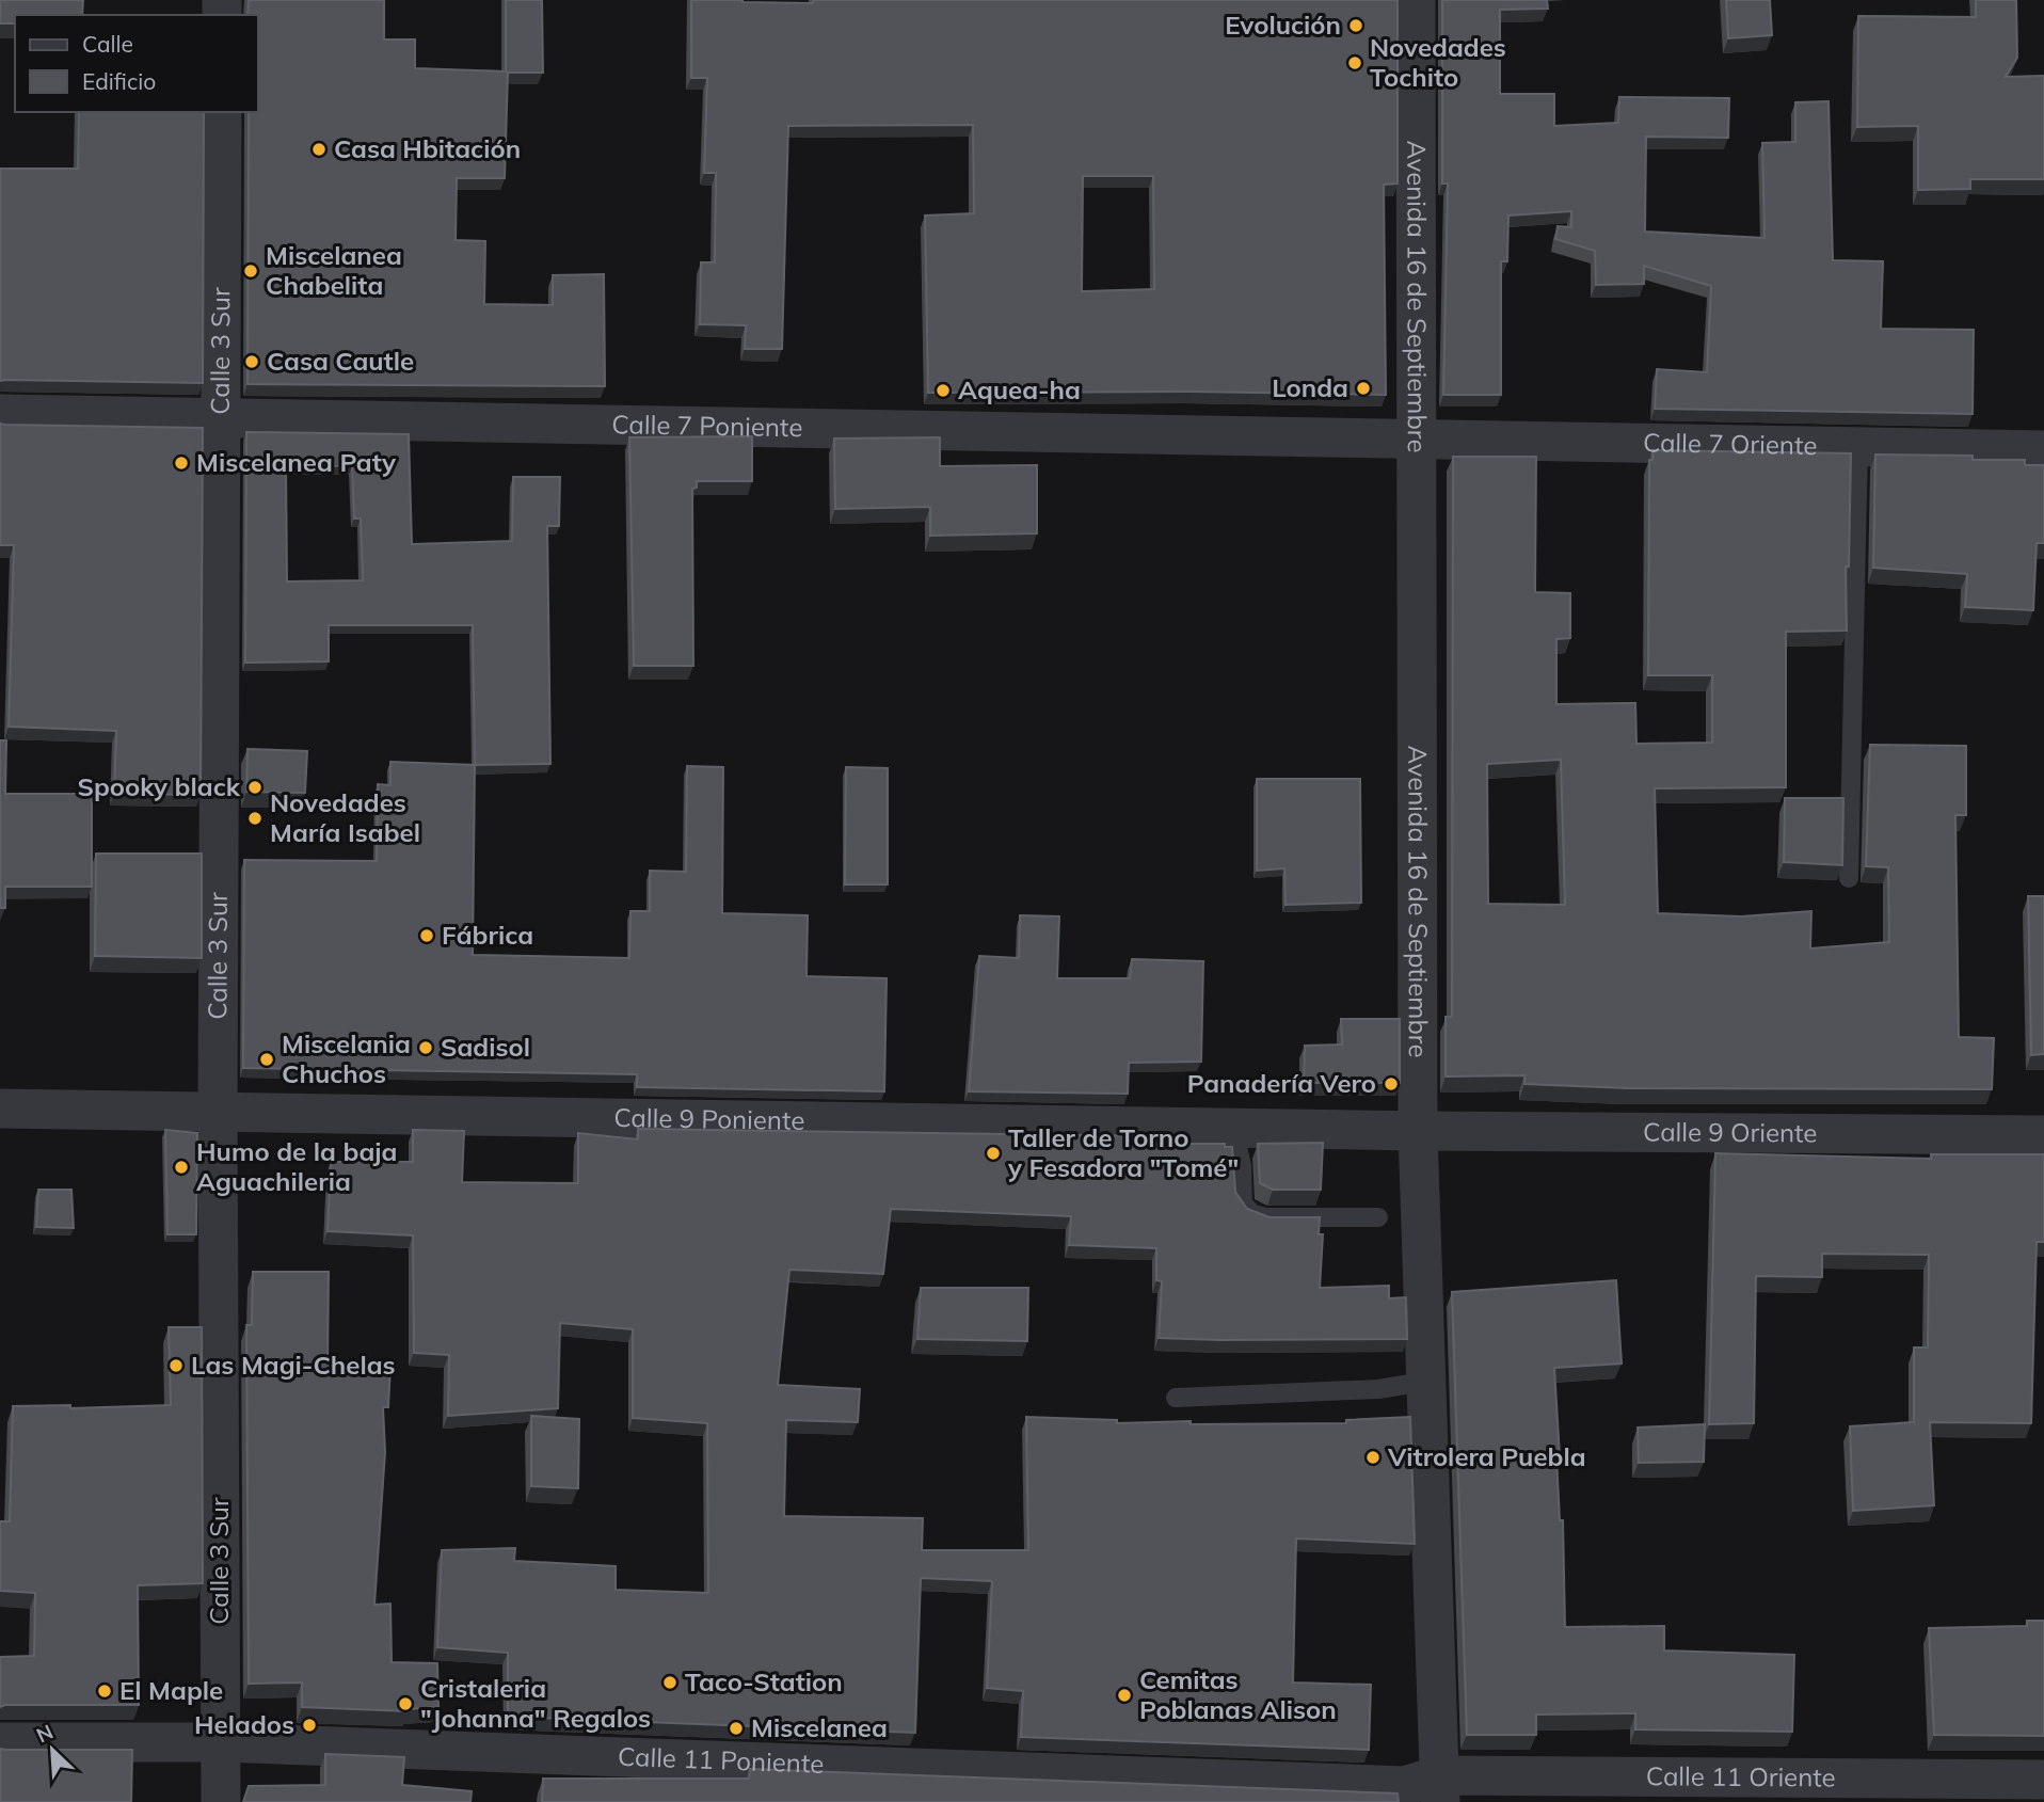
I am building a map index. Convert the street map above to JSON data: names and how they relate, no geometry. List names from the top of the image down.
{
  "streets": {
    "street": [
      "Avenida 16 de Septiembre",
      "Calle 3 Sur",
      "Calle 7 Poniente",
      "Calle 7 Oriente",
      "Calle 9 Poniente",
      "Calle 9 Oriente",
      "Calle 11 Poniente",
      "Calle 11 Oriente"
    ]
  },
  "crossings": [
    ["Avenida 16 de Septiembre", "Calle 7 Poniente"],
    ["Avenida 16 de Septiembre", "Calle 7 Oriente"],
    ["Avenida 16 de Septiembre", "Calle 9 Poniente"],
    ["Avenida 16 de Septiembre", "Calle 9 Oriente"],
    ["Avenida 16 de Septiembre", "Calle 11 Poniente"],
    ["Avenida 16 de Septiembre", "Calle 11 Oriente"],
    ["Calle 3 Sur", "Calle 7 Poniente"],
    ["Calle 3 Sur", "Calle 9 Poniente"],
    ["Calle 3 Sur", "Calle 11 Poniente"],
    ["Calle 7 Poniente", "Calle 7 Oriente"],
    ["Calle 9 Poniente", "Calle 9 Oriente"],
    ["Calle 11 Poniente", "Calle 11 Oriente"]
  ],
  "places": [
    "Evolución",
    "Novedades Tochito",
    "Casa Hbitación",
    "Miscelanea Chabelita",
    "Casa Cautle",
    "Londa",
    "Aquea-ha",
    "Miscelanea Paty",
    "Spooky black",
    "Novedades María Isabel",
    "Fábrica",
    "Sadisol",
    "Miscelania Chuchos",
    "Panadería Vero",
    "Taller de Torno y Fesadora \"Tomé\"",
    "Humo de la baja Aguachileria",
    "Las Magi-Chelas",
    "Vitrolera Puebla",
    "Taco-Station",
    "El Maple",
    "Cemitas Poblanas Alison",
    "Cristaleria \"Johanna\" Regalos",
    "Helados",
    "Miscelanea"
  ],
  "legend": ["Calle", "Edificio"],
  "north": "top left"
}
